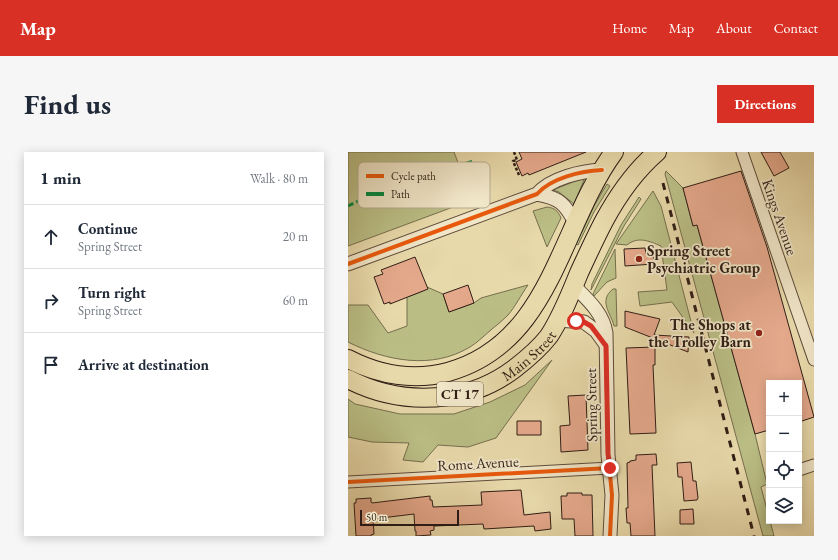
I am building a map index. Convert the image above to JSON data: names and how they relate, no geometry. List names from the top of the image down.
{
  "streets": {
    "highway": ["Main Street", "CT 17"],
    "street": ["Kings Avenue", "Spring Street", "Rome Avenue"]
  },
  "crossings": [
    ["Main Street", "Spring Street"],
    ["Spring Street", "Rome Avenue"]
  ],
  "places": ["Spring Street Psychiatric Group", "The Shops at the Trolley Barn"],
  "legend": ["Cycle path", "Path"],
  "scale_bar": "50 m",
  "page": {
    "header": "Map",
    "nav": [
      "Home",
      "Map",
      "About",
      "Contact"
    ],
    "buttons": "Directions",
    "title": "Find us",
    "heading": ["1 min", "Walk · 80 m"],
    "list": [
      ["Continue", "Spring Street", "20 m"],
      ["Turn right", "Spring Street", "60 m"],
      "Arrive at destination"
    ],
    "map_buttons": ["+", "−"],
    "scale": "50 m"
  }
}
